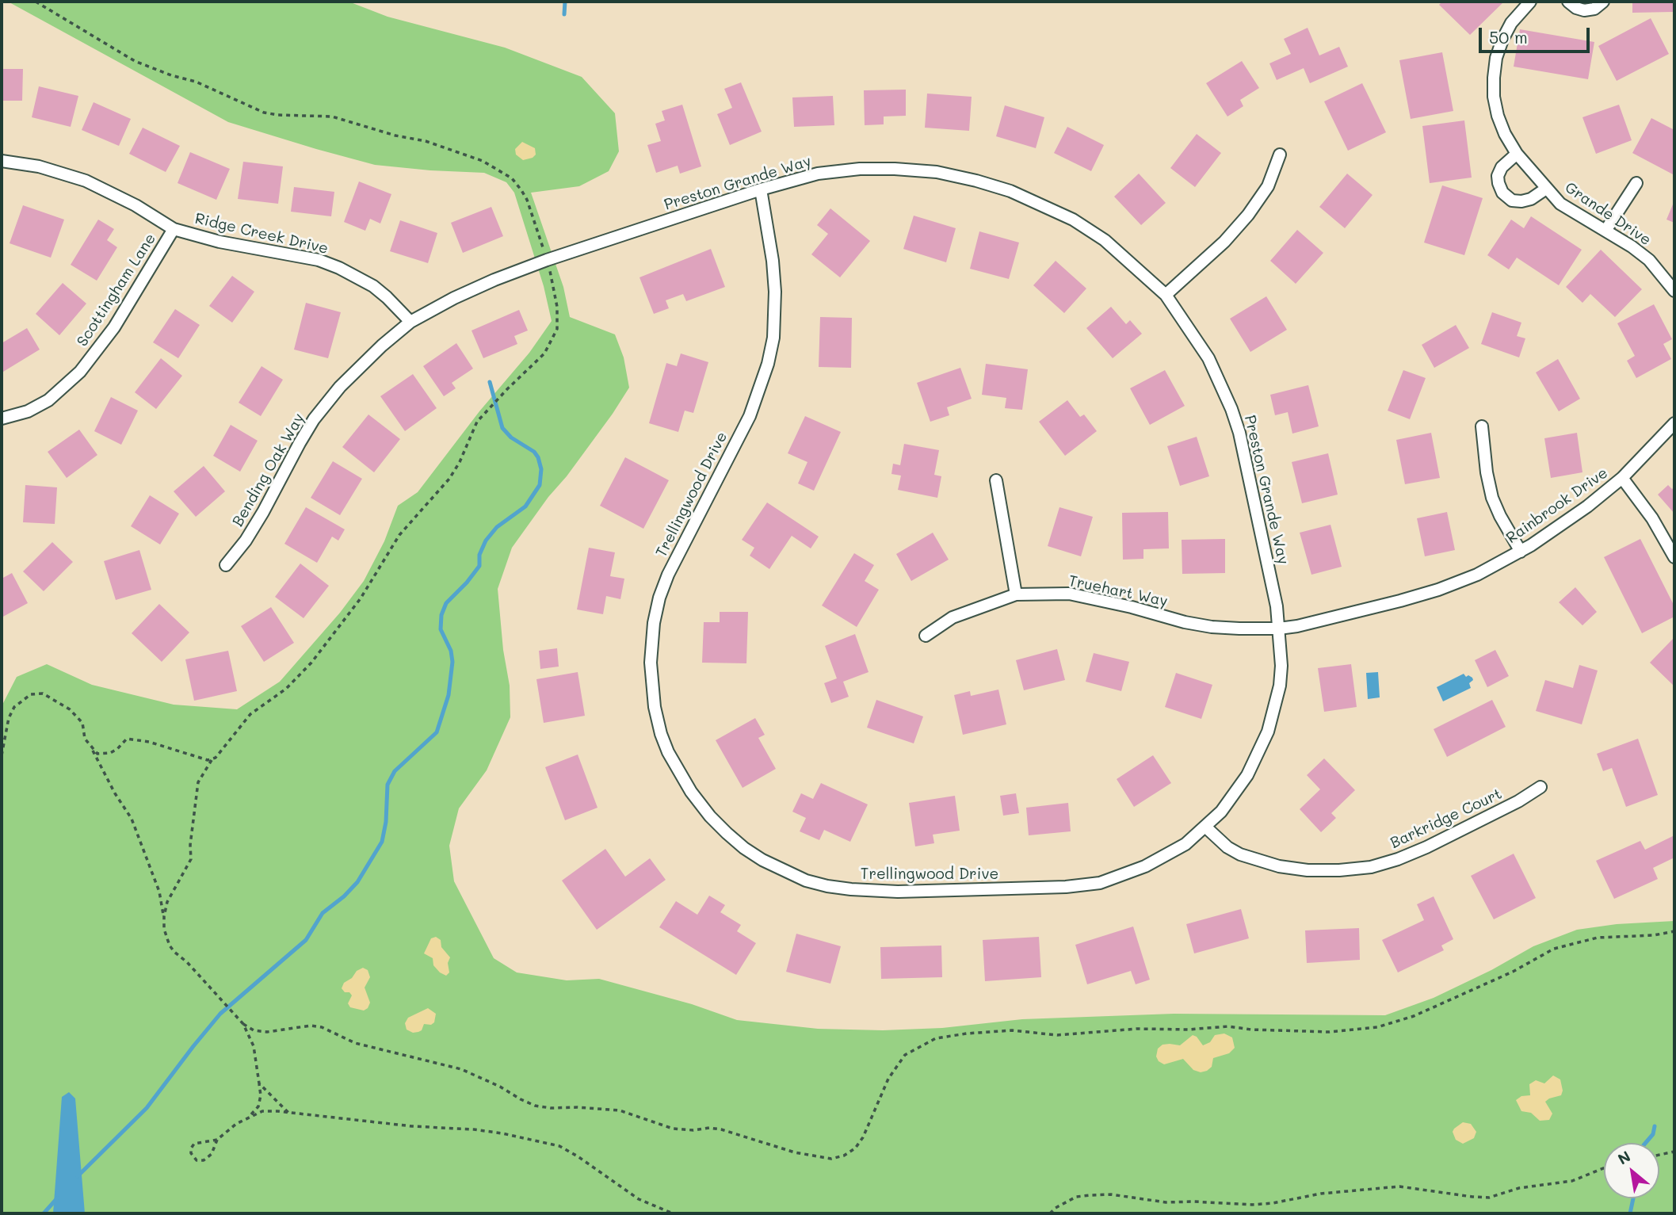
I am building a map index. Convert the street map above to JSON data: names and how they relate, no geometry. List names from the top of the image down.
{
  "streets": {
    "street": [
      "Preston Grande Way",
      "Grande Drive",
      "Ridge Creek Drive",
      "Scottingham Lane",
      "Bending Oak Way",
      "Trellingwood Drive",
      "Rainbrook Drive",
      "Truehart Way",
      "Barkridge Court"
    ]
  },
  "crossings": [
    ["Preston Grande Way", "Ridge Creek Drive"],
    ["Preston Grande Way", "Bending Oak Way"],
    ["Preston Grande Way", "Trellingwood Drive"],
    ["Preston Grande Way", "Rainbrook Drive"],
    ["Preston Grande Way", "Truehart Way"],
    ["Ridge Creek Drive", "Scottingham Lane"],
    ["Ridge Creek Drive", "Bending Oak Way"],
    ["Trellingwood Drive", "Rainbrook Drive"],
    ["Trellingwood Drive", "Truehart Way"],
    ["Trellingwood Drive", "Barkridge Court"],
    ["Rainbrook Drive", "Truehart Way"]
  ],
  "scale_bar": "50 m",
  "north": "top left"
}
